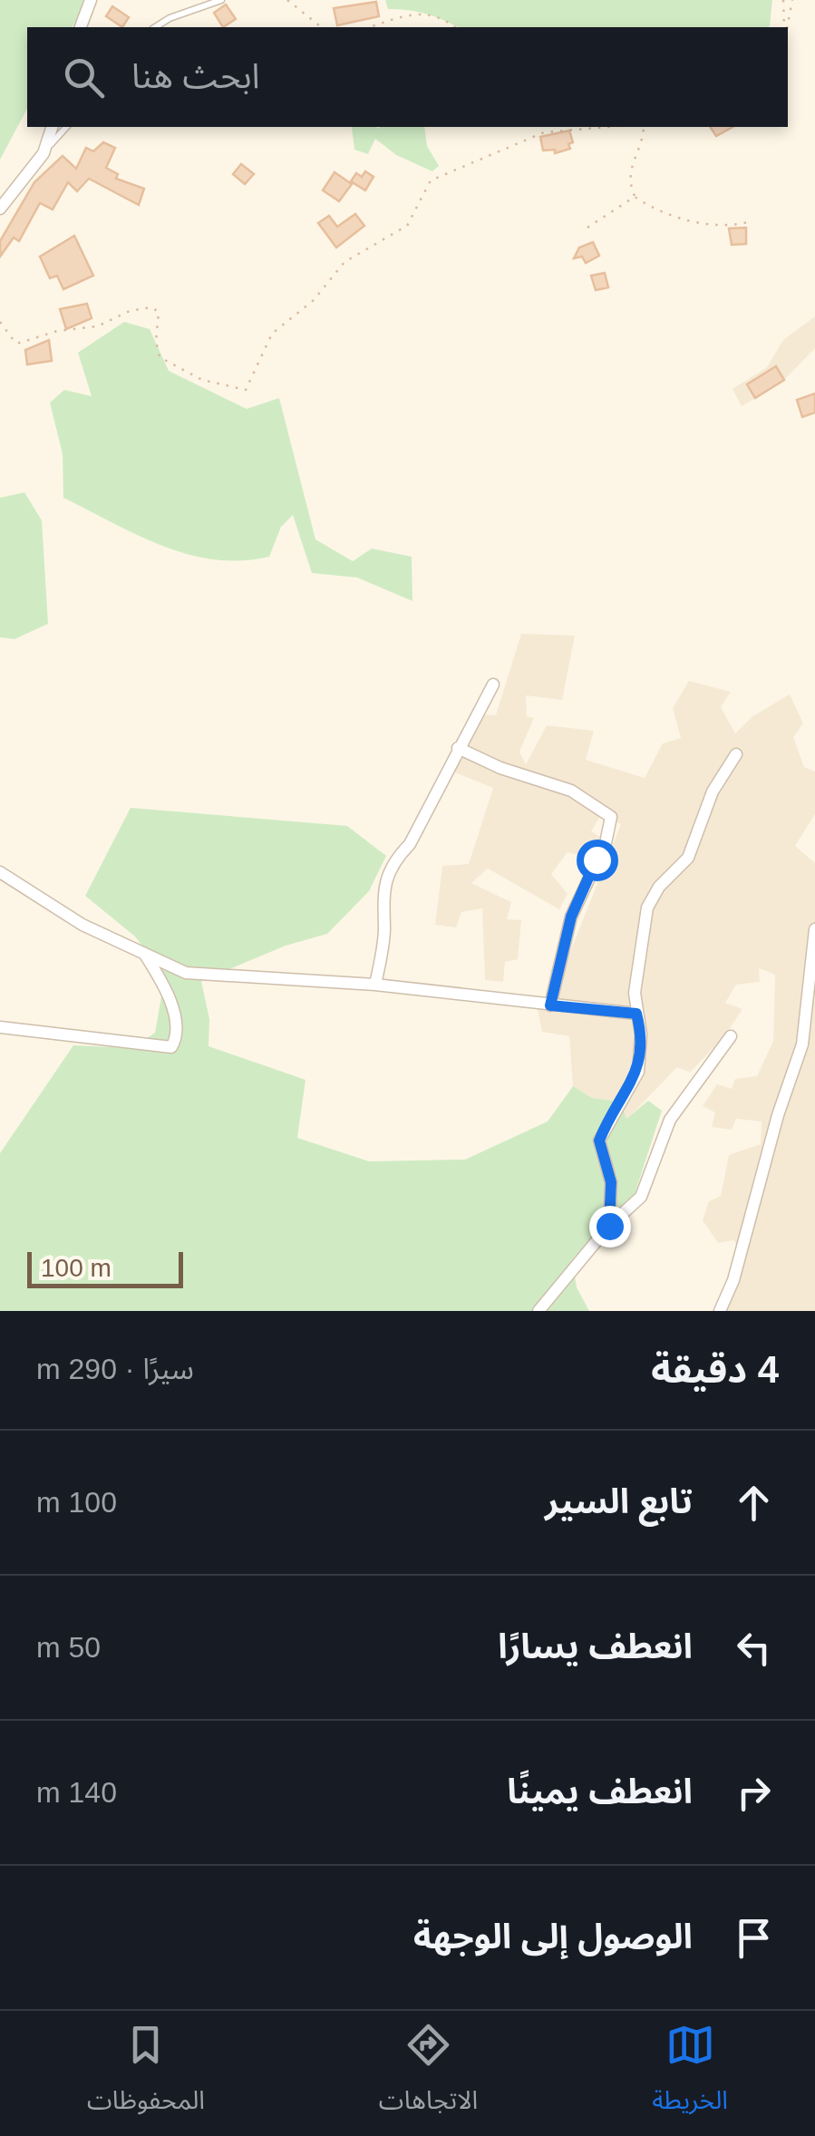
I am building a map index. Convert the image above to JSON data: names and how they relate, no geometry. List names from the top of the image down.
{
  "scale_bar": "100 m",
  "page": {
    "search": "ابحث هنا",
    "scale": "100 m",
    "heading": ["4 دقيقة", "سيرًا · 290 m"],
    "list": [
      ["تابع السير", "100 m"],
      ["انعطف يسارًا", "50 m"],
      ["انعطف يمينًا", "140 m"],
      "الوصول إلى الوجهة"
    ],
    "nav": ["الخريطة", "الاتجاهات", "المحفوظات"]
  }
}
